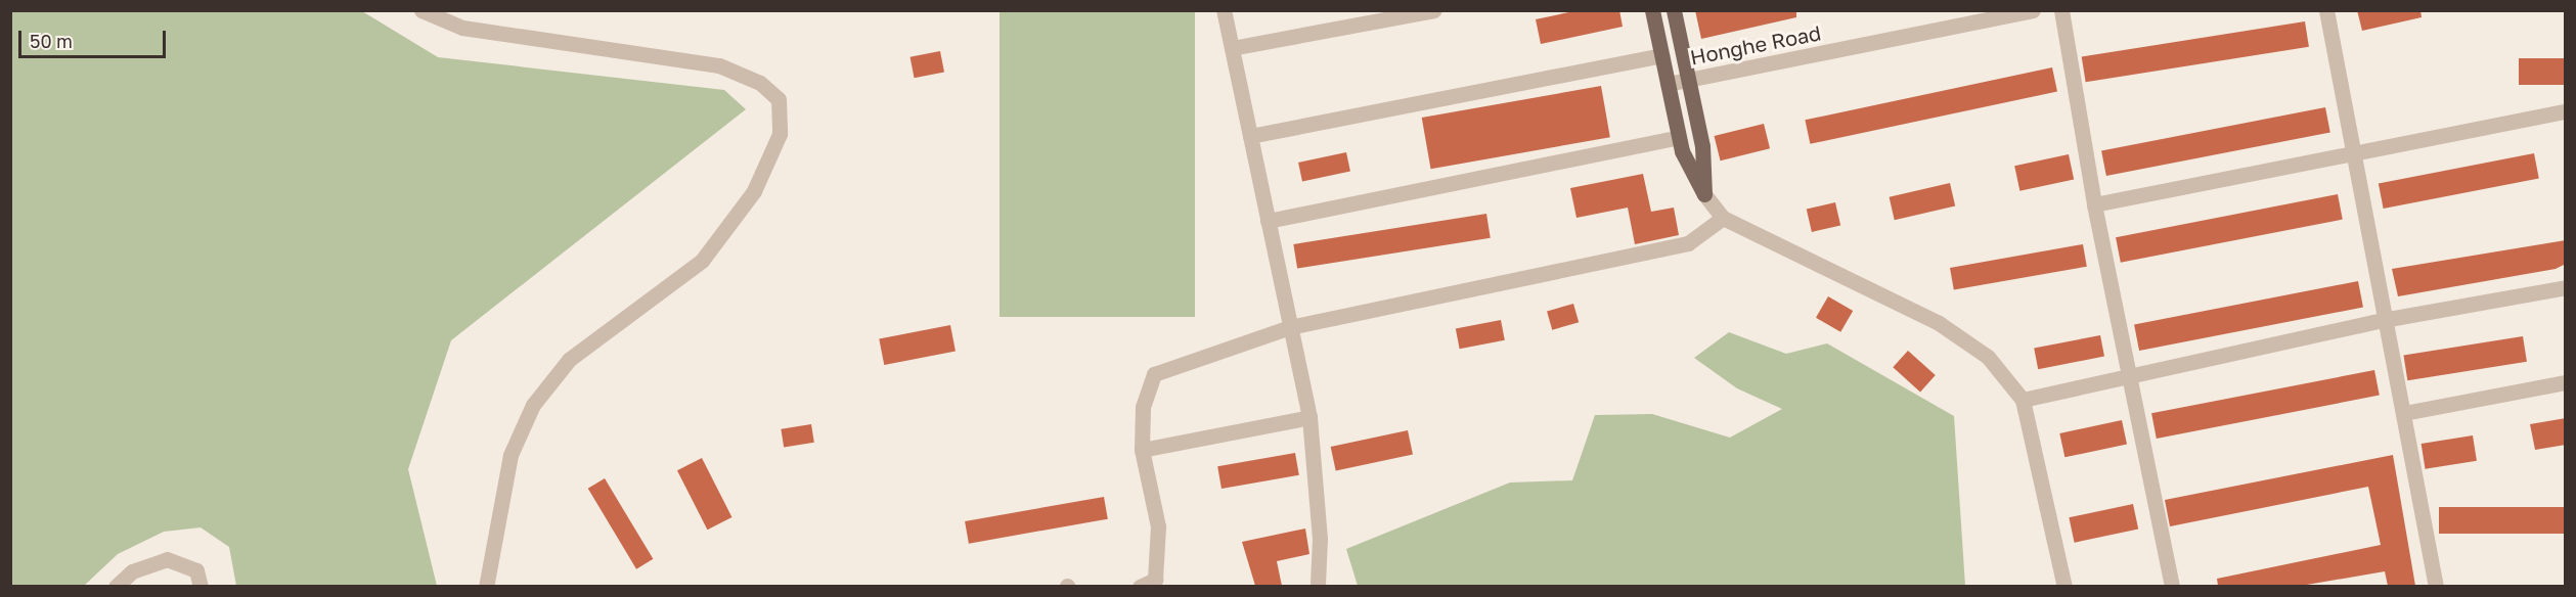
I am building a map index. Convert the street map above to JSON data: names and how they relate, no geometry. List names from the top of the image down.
{
  "streets": {
    "street": ["Honghe Road"]
  },
  "scale_bar": "50 m"
}
